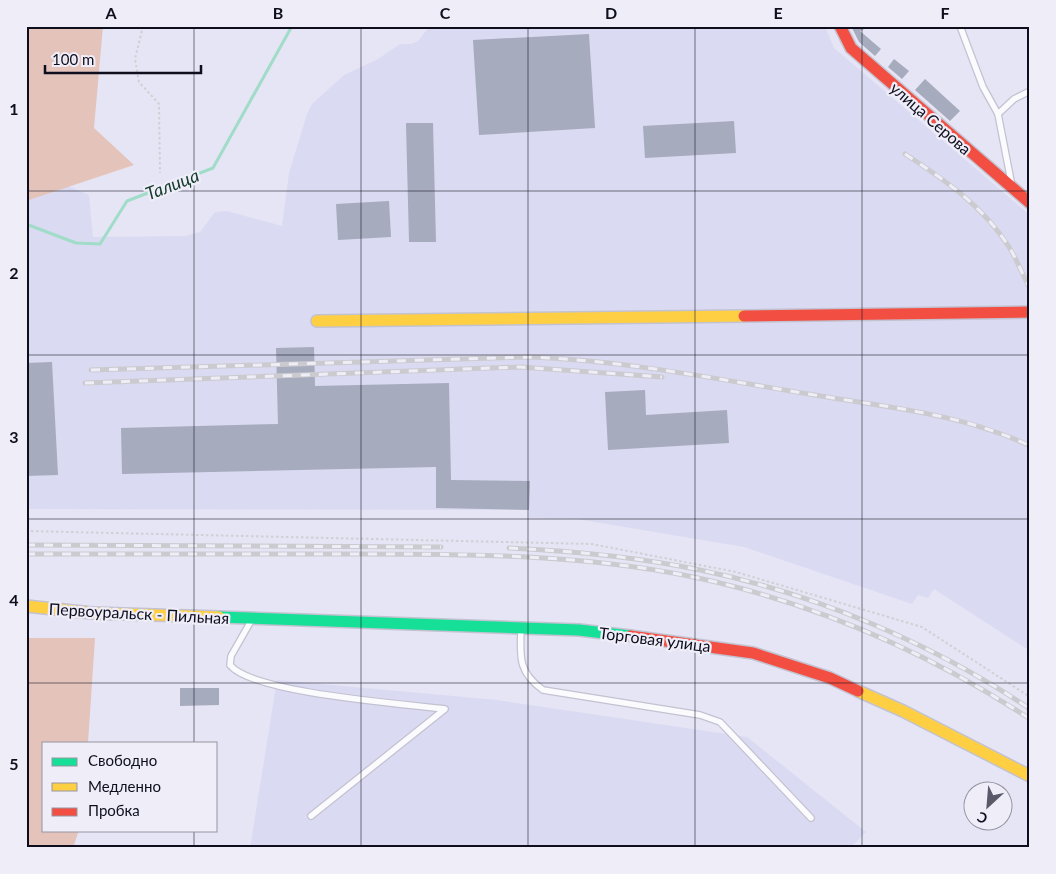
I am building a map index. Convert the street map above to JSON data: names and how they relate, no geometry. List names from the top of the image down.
{
  "streets": {
    "street": ["улица Серова", "Первоуральск - Пильная", "Торговая улица"]
  },
  "crossings": [
    ["Первоуральск - Пильная", "Торговая улица"]
  ],
  "water": ["Талица"],
  "legend": ["Свободно", "Медленно", "Пробка"],
  "scale_bar": "100 m",
  "north": "bottom left",
  "grid": {
    "columns": [
      "A",
      "B",
      "C",
      "D",
      "E",
      "F"
    ],
    "rows": [
      "1",
      "2",
      "3",
      "4",
      "5"
    ]
  }
}
